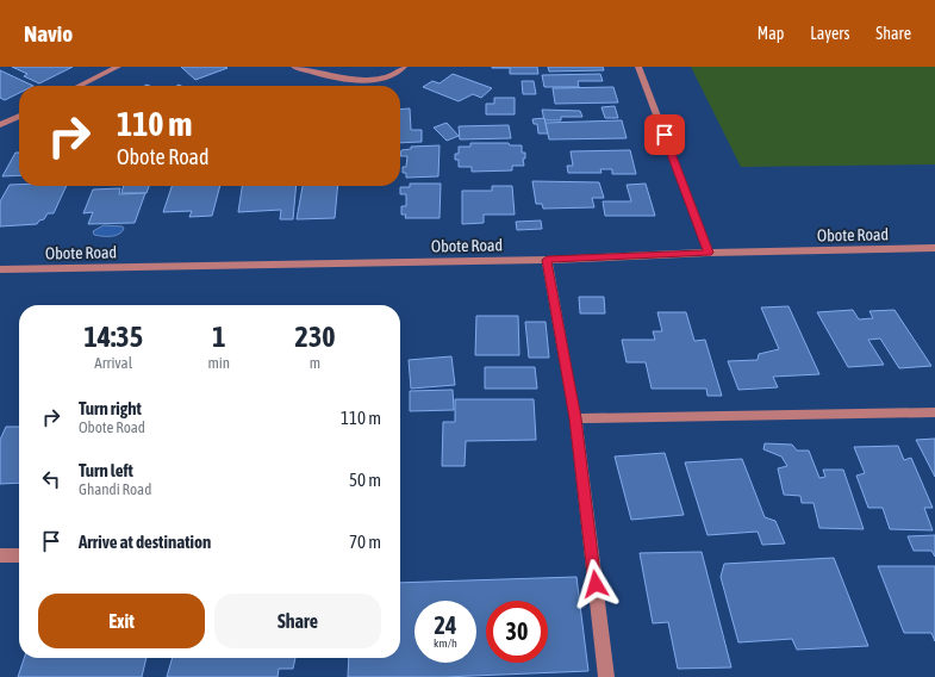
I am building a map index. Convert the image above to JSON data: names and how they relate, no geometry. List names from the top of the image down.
{
  "streets": {
    "street": ["Obote Road"]
  },
  "page": {
    "header": "Navio",
    "nav": ["Map", "Layers", "Share"],
    "turn": ["110 m", "Obote Road"],
    "eta": [
      "14:35",
      "Arrival",
      "1",
      "min",
      "230",
      "m"
    ],
    "list": [
      {
        "name": "Turn right",
        "note": "Obote Road",
        "value": "110 m"
      },
      {
        "name": "Turn left",
        "note": "Ghandi Road",
        "value": "50 m"
      },
      {
        "name": "Arrive at destination",
        "value": "70 m"
      }
    ],
    "buttons": ["Exit", "Share"],
    "speed": "24 km/h",
    "limit": "30"
  }
}
